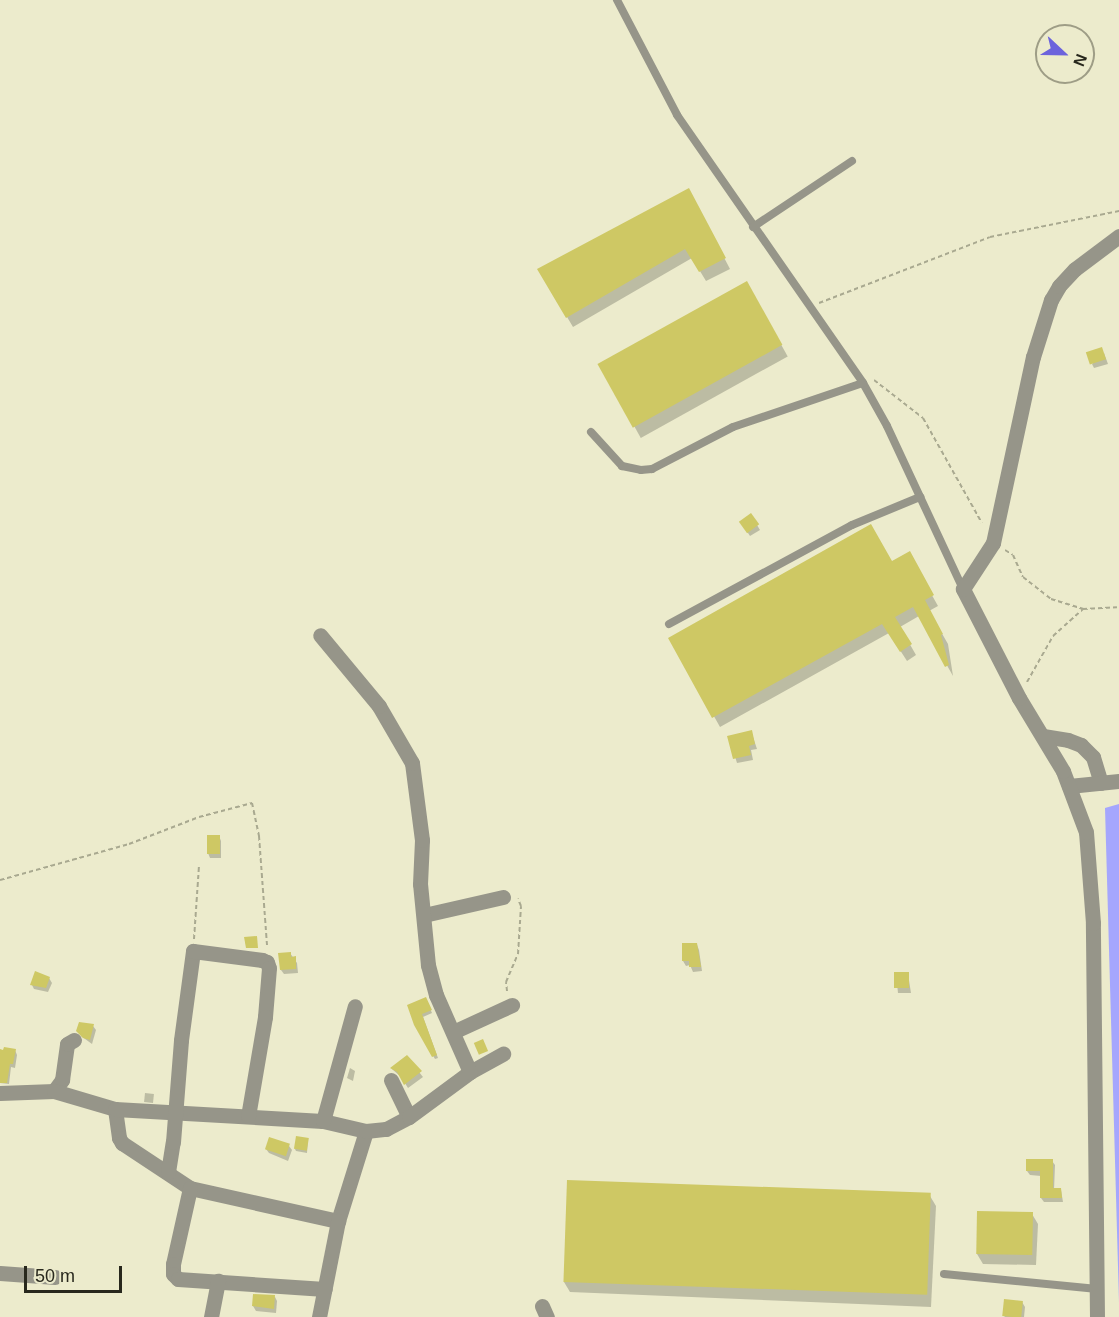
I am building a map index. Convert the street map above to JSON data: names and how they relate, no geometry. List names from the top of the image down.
{
  "scale_bar": "50 m",
  "north": "right"
}
